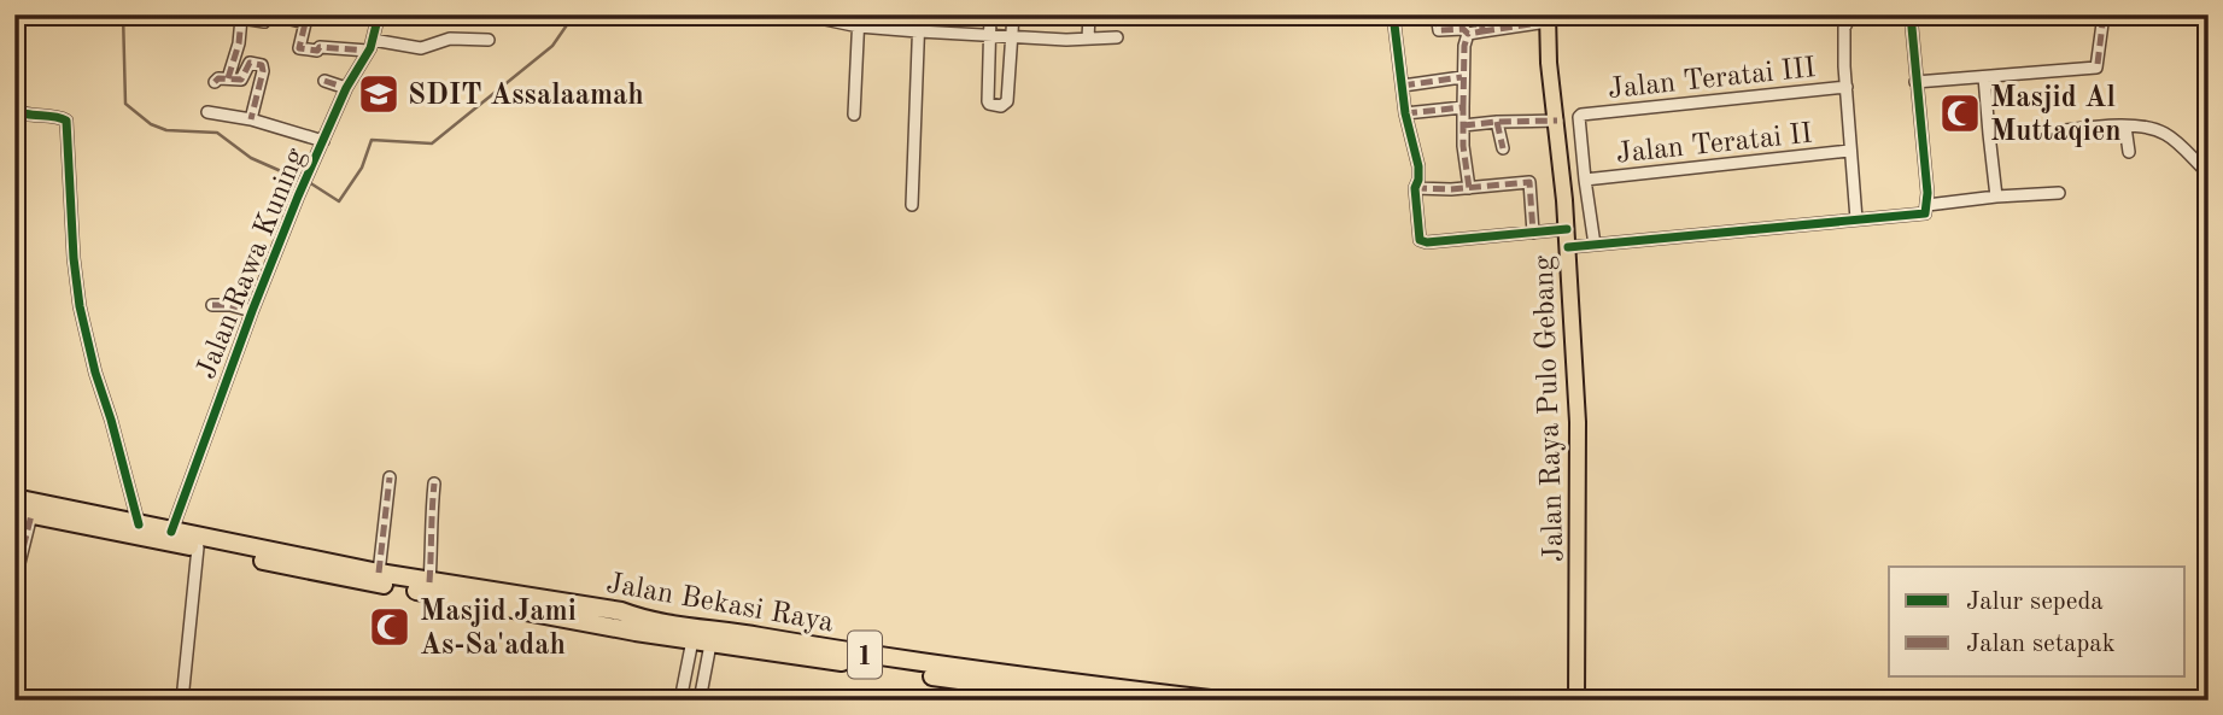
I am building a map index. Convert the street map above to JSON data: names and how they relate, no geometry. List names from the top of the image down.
{
  "streets": {
    "highway": ["Jalan Bekasi Raya", "1"],
    "main road": ["Jalan Raya Pulo Gebang"],
    "street": ["Jalan Teratai III", "Jalan Teratai II", "Jalan Rawa Kuning"]
  },
  "crossings": [
    ["Jalan Teratai III", "Jalan Teratai II"],
    ["Jalan Rawa Kuning", "Jalan Bekasi Raya"]
  ],
  "places": {
    "school or university": ["SDIT Assalaamah"],
    "mosque": ["Masjid Al Muttaqien", "Masjid Jami As-Sa'adah"]
  },
  "legend": ["Jalur sepeda", "Jalan setapak"]
}
